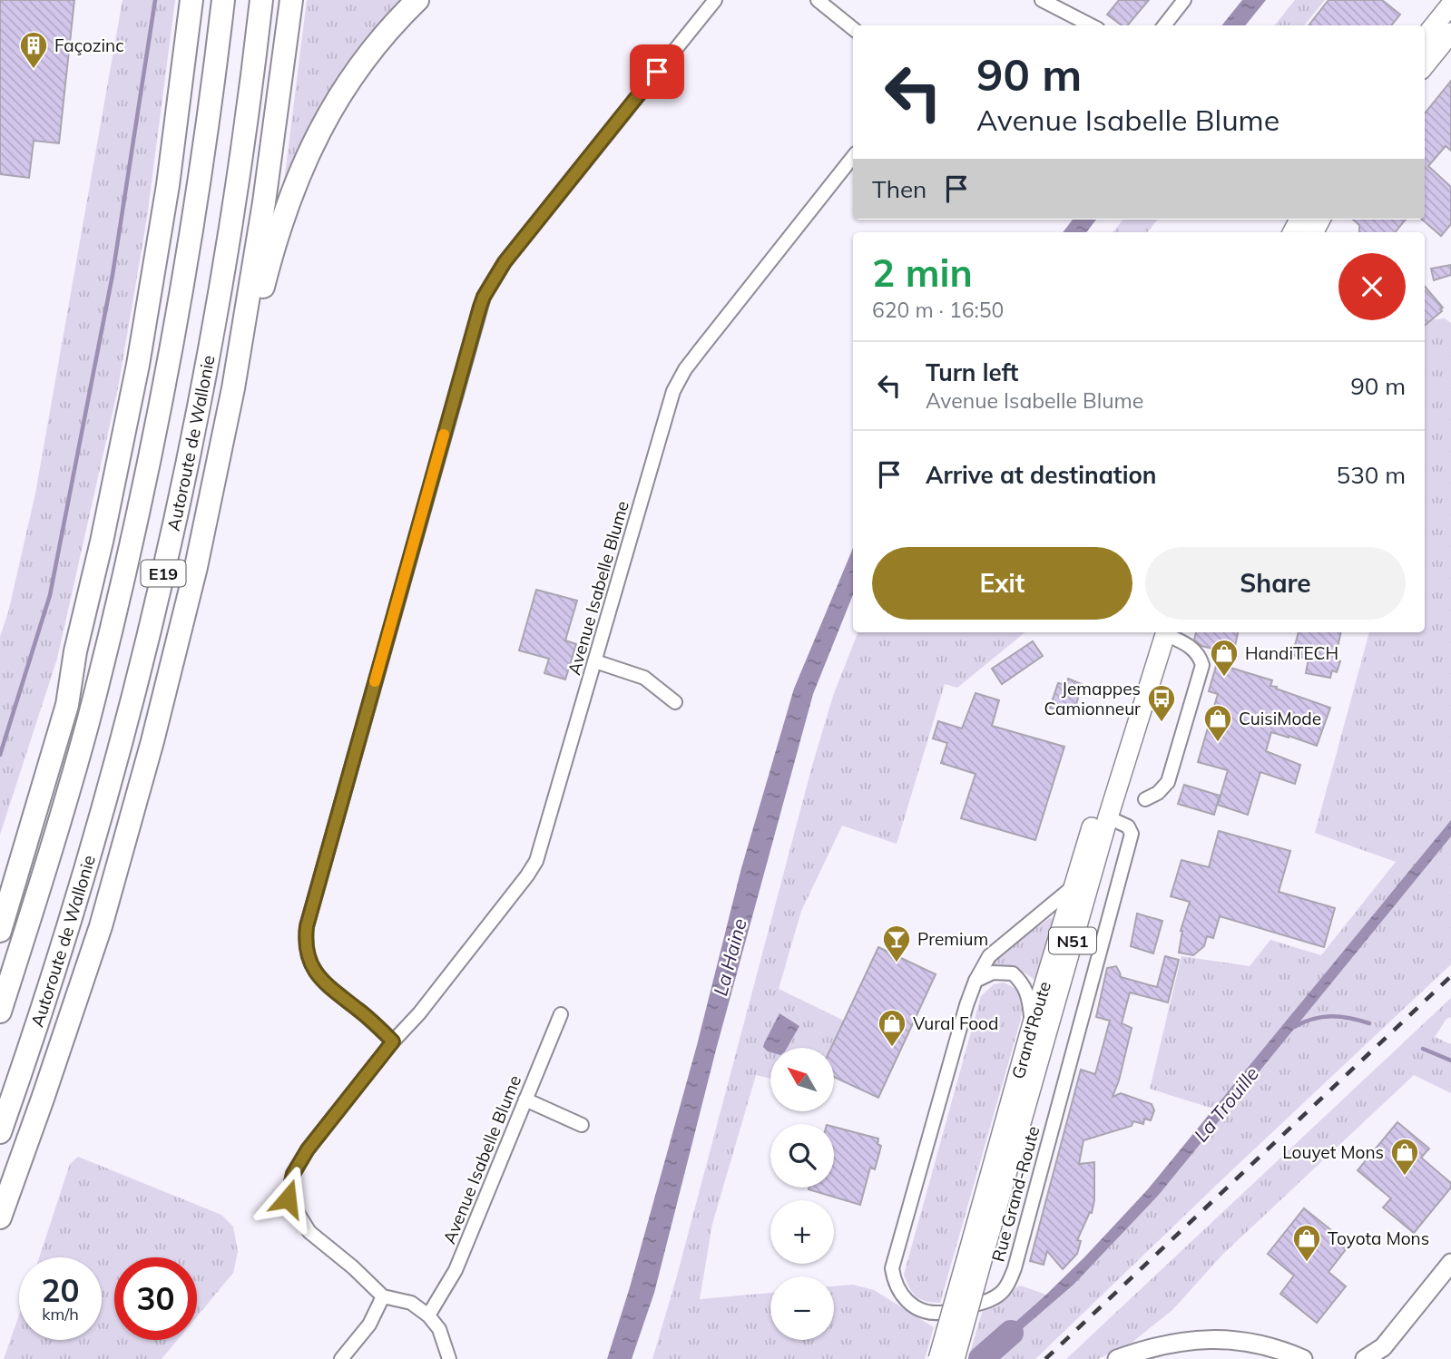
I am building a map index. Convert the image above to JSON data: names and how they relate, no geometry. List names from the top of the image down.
{
  "streets": {
    "highway": ["Autoroute de Wallonie", "E19"],
    "main road": ["N51", "Grand'Route"],
    "street": ["Avenue Isabelle Blume", "Rue Grand-Route"]
  },
  "crossings": [
    ["Grand'Route", "Rue Grand-Route"]
  ],
  "water": ["La Haine", "La Trouille"],
  "places": {
    "building": ["Façozinc"],
    "shop": [
      "HandiTECH",
      "CuisiMode",
      "Vural Food",
      "Louyet Mons",
      "Toyota Mons"
    ],
    "bus stop": ["Jemappes Camionneur"],
    "bar": ["Premium"]
  },
  "north": "top left",
  "page": {
    "turn": ["90 m", "Avenue Isabelle Blume"],
    "then": "Then",
    "heading": ["2 min", "620 m · 16:50"],
    "list": [
      {
        "name": "Turn left",
        "note": "Avenue Isabelle Blume",
        "value": "90 m"
      },
      {
        "name": "Arrive at destination",
        "value": "530 m"
      }
    ],
    "buttons": ["Exit", "Share"],
    "map_buttons": ["+", "−"],
    "speed": "20 km/h",
    "limit": "30"
  }
}
